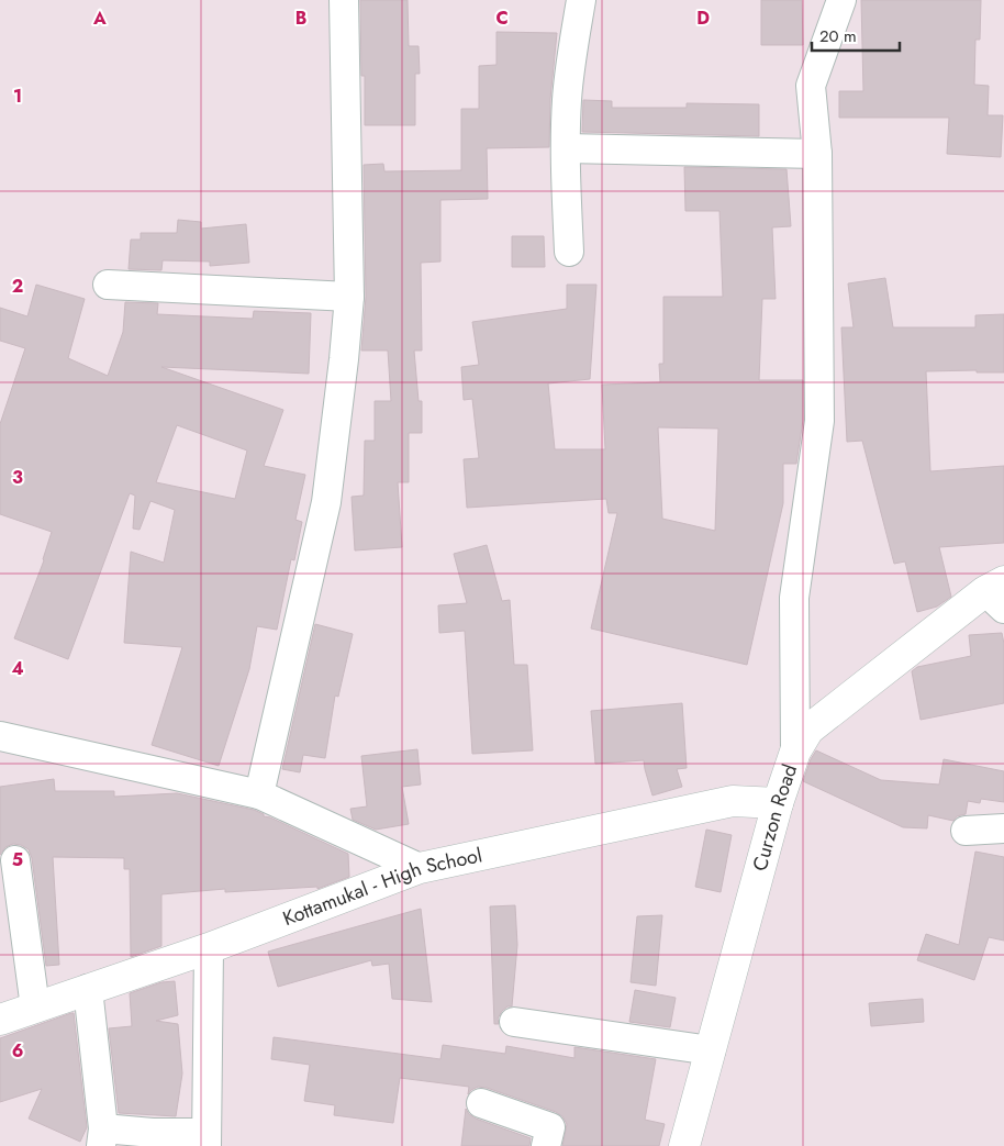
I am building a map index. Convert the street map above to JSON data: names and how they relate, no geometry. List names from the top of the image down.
{
  "streets": {
    "main road": ["Curzon Road", "Kottamukal - High School"]
  },
  "crossings": [
    ["Curzon Road", "Kottamukal - High School"]
  ],
  "scale_bar": "20 m",
  "grid": {
    "columns": [
      "A",
      "B",
      "C",
      "D"
    ],
    "rows": [
      "1",
      "2",
      "3",
      "4",
      "5",
      "6"
    ]
  }
}
